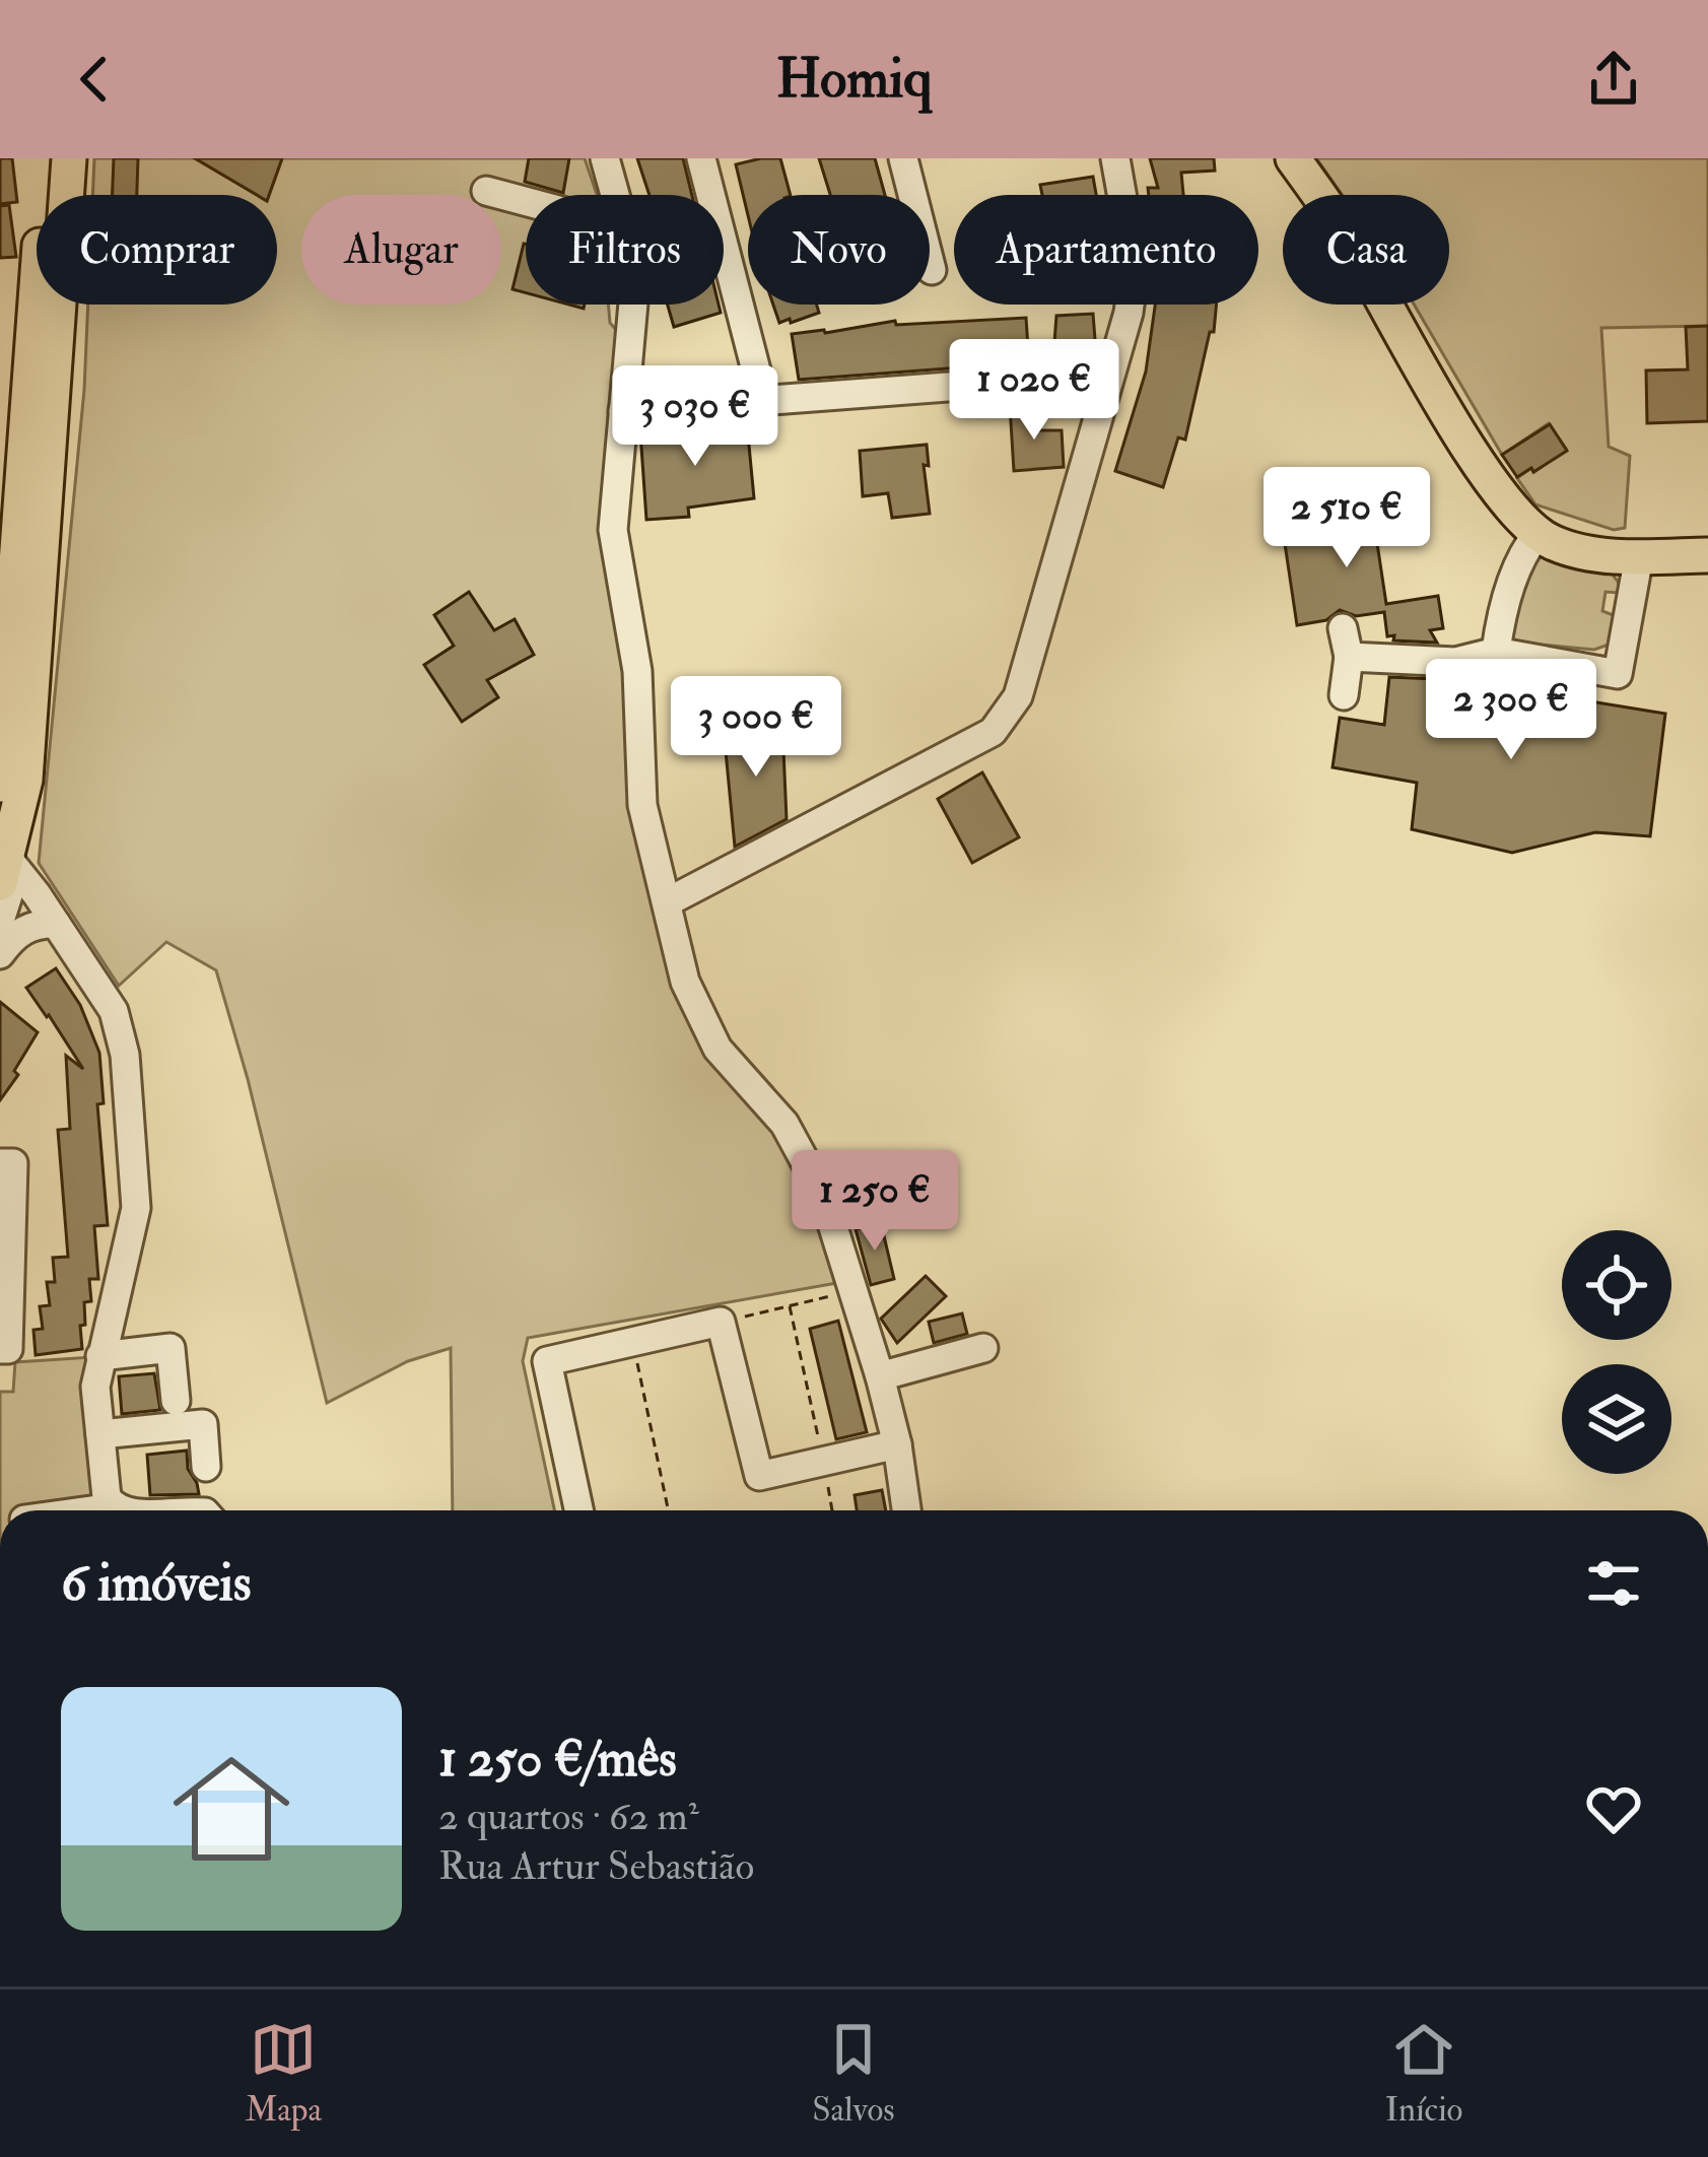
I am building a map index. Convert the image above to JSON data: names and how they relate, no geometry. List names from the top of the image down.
{
  "page": {
    "header": "Homiq",
    "chip": [
      "Comprar",
      "Alugar",
      "Filtros",
      "Novo",
      "Apartamento",
      "Casa"
    ],
    "price": [
      "1 020 €",
      "3 030 €",
      "2 510 €",
      "2 300 €",
      "3 000 €",
      "1 250 €"
    ],
    "heading": "6 imóveis",
    "list": [
      {
        "name": "1 250 €/mês",
        "note": "2 quartos · 62 m² · Rua Artur Sebastião"
      }
    ],
    "tabs": ["Mapa", "Salvos", "Início"]
  }
}
